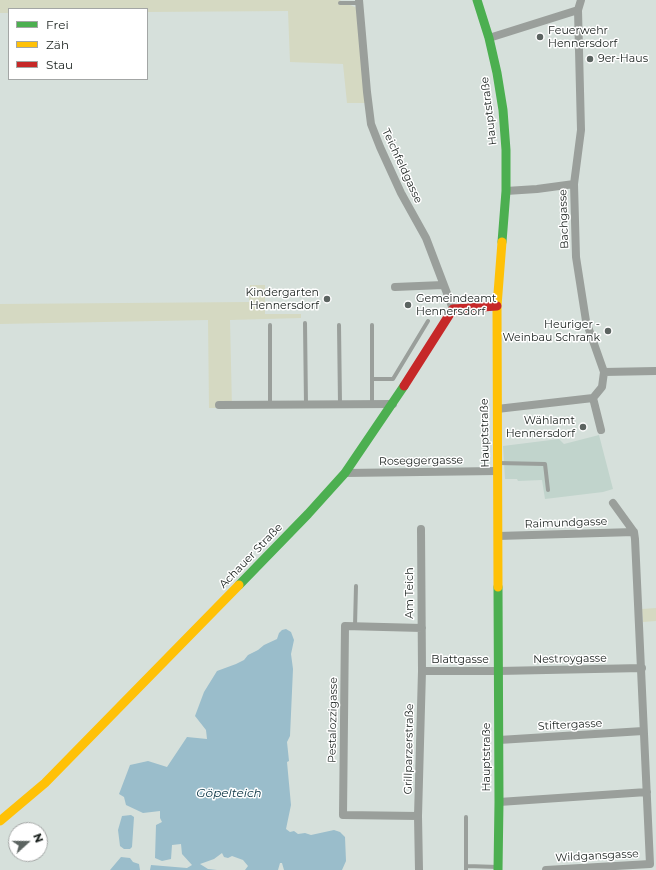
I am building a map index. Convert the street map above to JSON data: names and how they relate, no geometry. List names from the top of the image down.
{
  "streets": {
    "street": [
      "Hauptstraße",
      "Teichfeldgasse",
      "Bachgasse",
      "Roseggergasse",
      "Raimundgasse",
      "Achauer Straße",
      "Am Teich",
      "Nestroygasse",
      "Blattgasse",
      "Pestalozzigasse",
      "Stiftergasse",
      "Grillparzerstraße",
      "Wildgansgasse"
    ]
  },
  "crossings": [
    ["Hauptstraße", "Roseggergasse"],
    ["Hauptstraße", "Raimundgasse"],
    ["Hauptstraße", "Nestroygasse"],
    ["Hauptstraße", "Blattgasse"],
    ["Hauptstraße", "Stiftergasse"],
    ["Teichfeldgasse", "Achauer Straße"],
    ["Roseggergasse", "Achauer Straße"],
    ["Am Teich", "Pestalozzigasse"],
    ["Am Teich", "Grillparzerstraße"],
    ["Nestroygasse", "Blattgasse"],
    ["Blattgasse", "Grillparzerstraße"],
    ["Pestalozzigasse", "Grillparzerstraße"]
  ],
  "water": ["Göpelteich"],
  "places": [
    "Feuerwehr Hennersdorf",
    "9er-Haus",
    "Kindergarten Hennersdorf",
    "Gemeindeamt Hennersdorf",
    "Heuriger - Weinbau Schrank",
    "Wählamt Hennersdorf"
  ],
  "legend": ["Frei", "Zäh", "Stau"],
  "north": "right"
}
